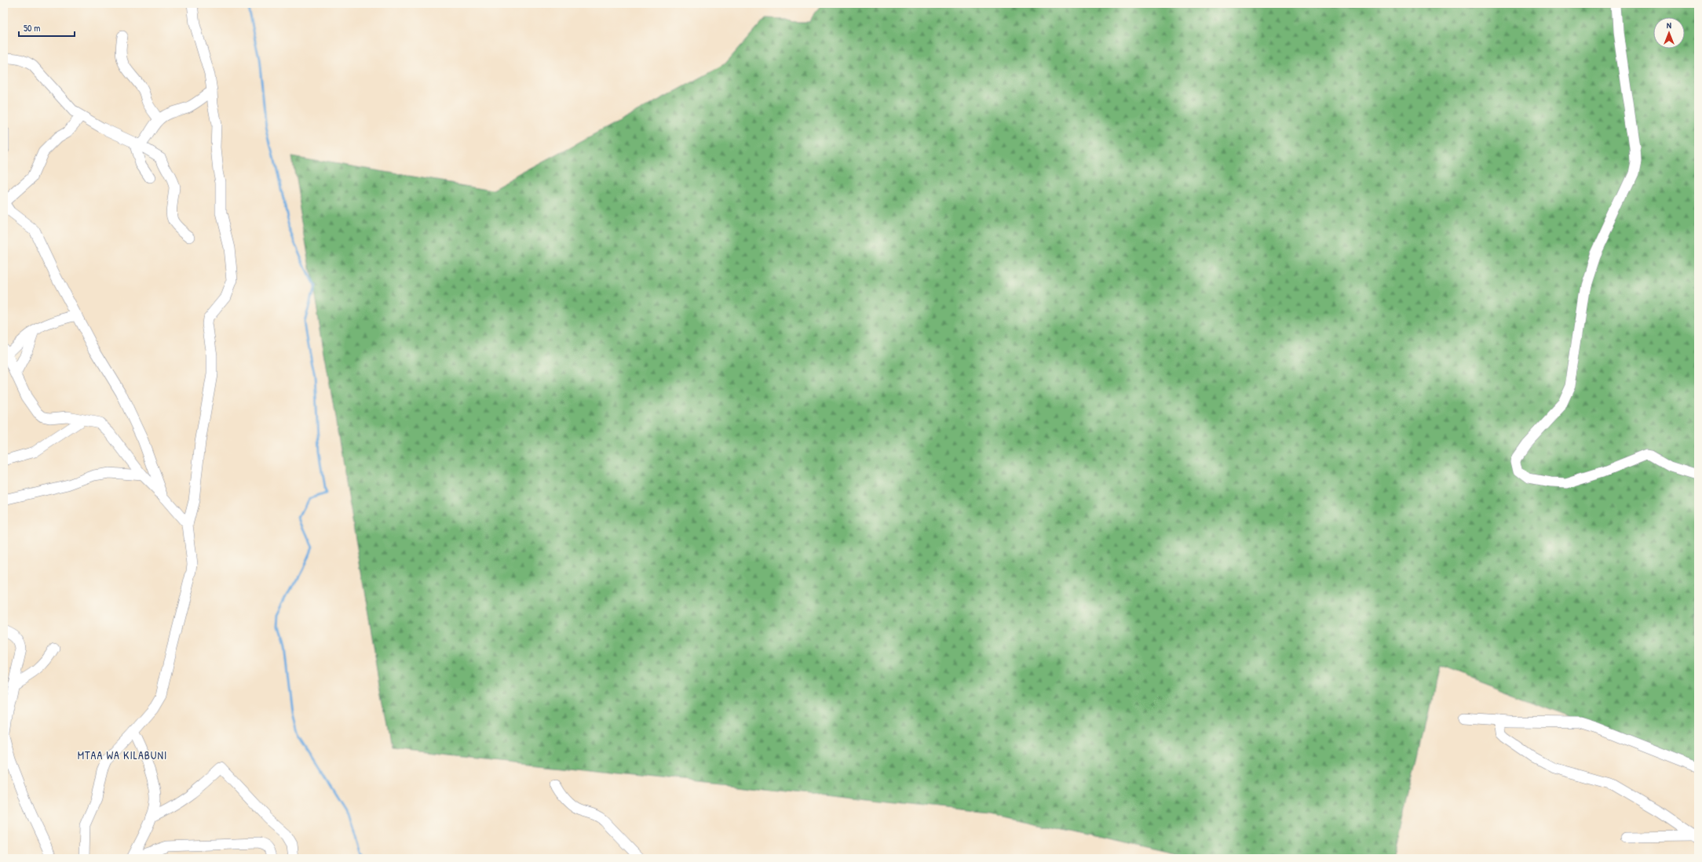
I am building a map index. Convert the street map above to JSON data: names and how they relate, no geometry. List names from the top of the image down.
{
  "districts": ["MTAA WA KILABUNI"],
  "scale_bar": "50 m",
  "north": "top"
}
